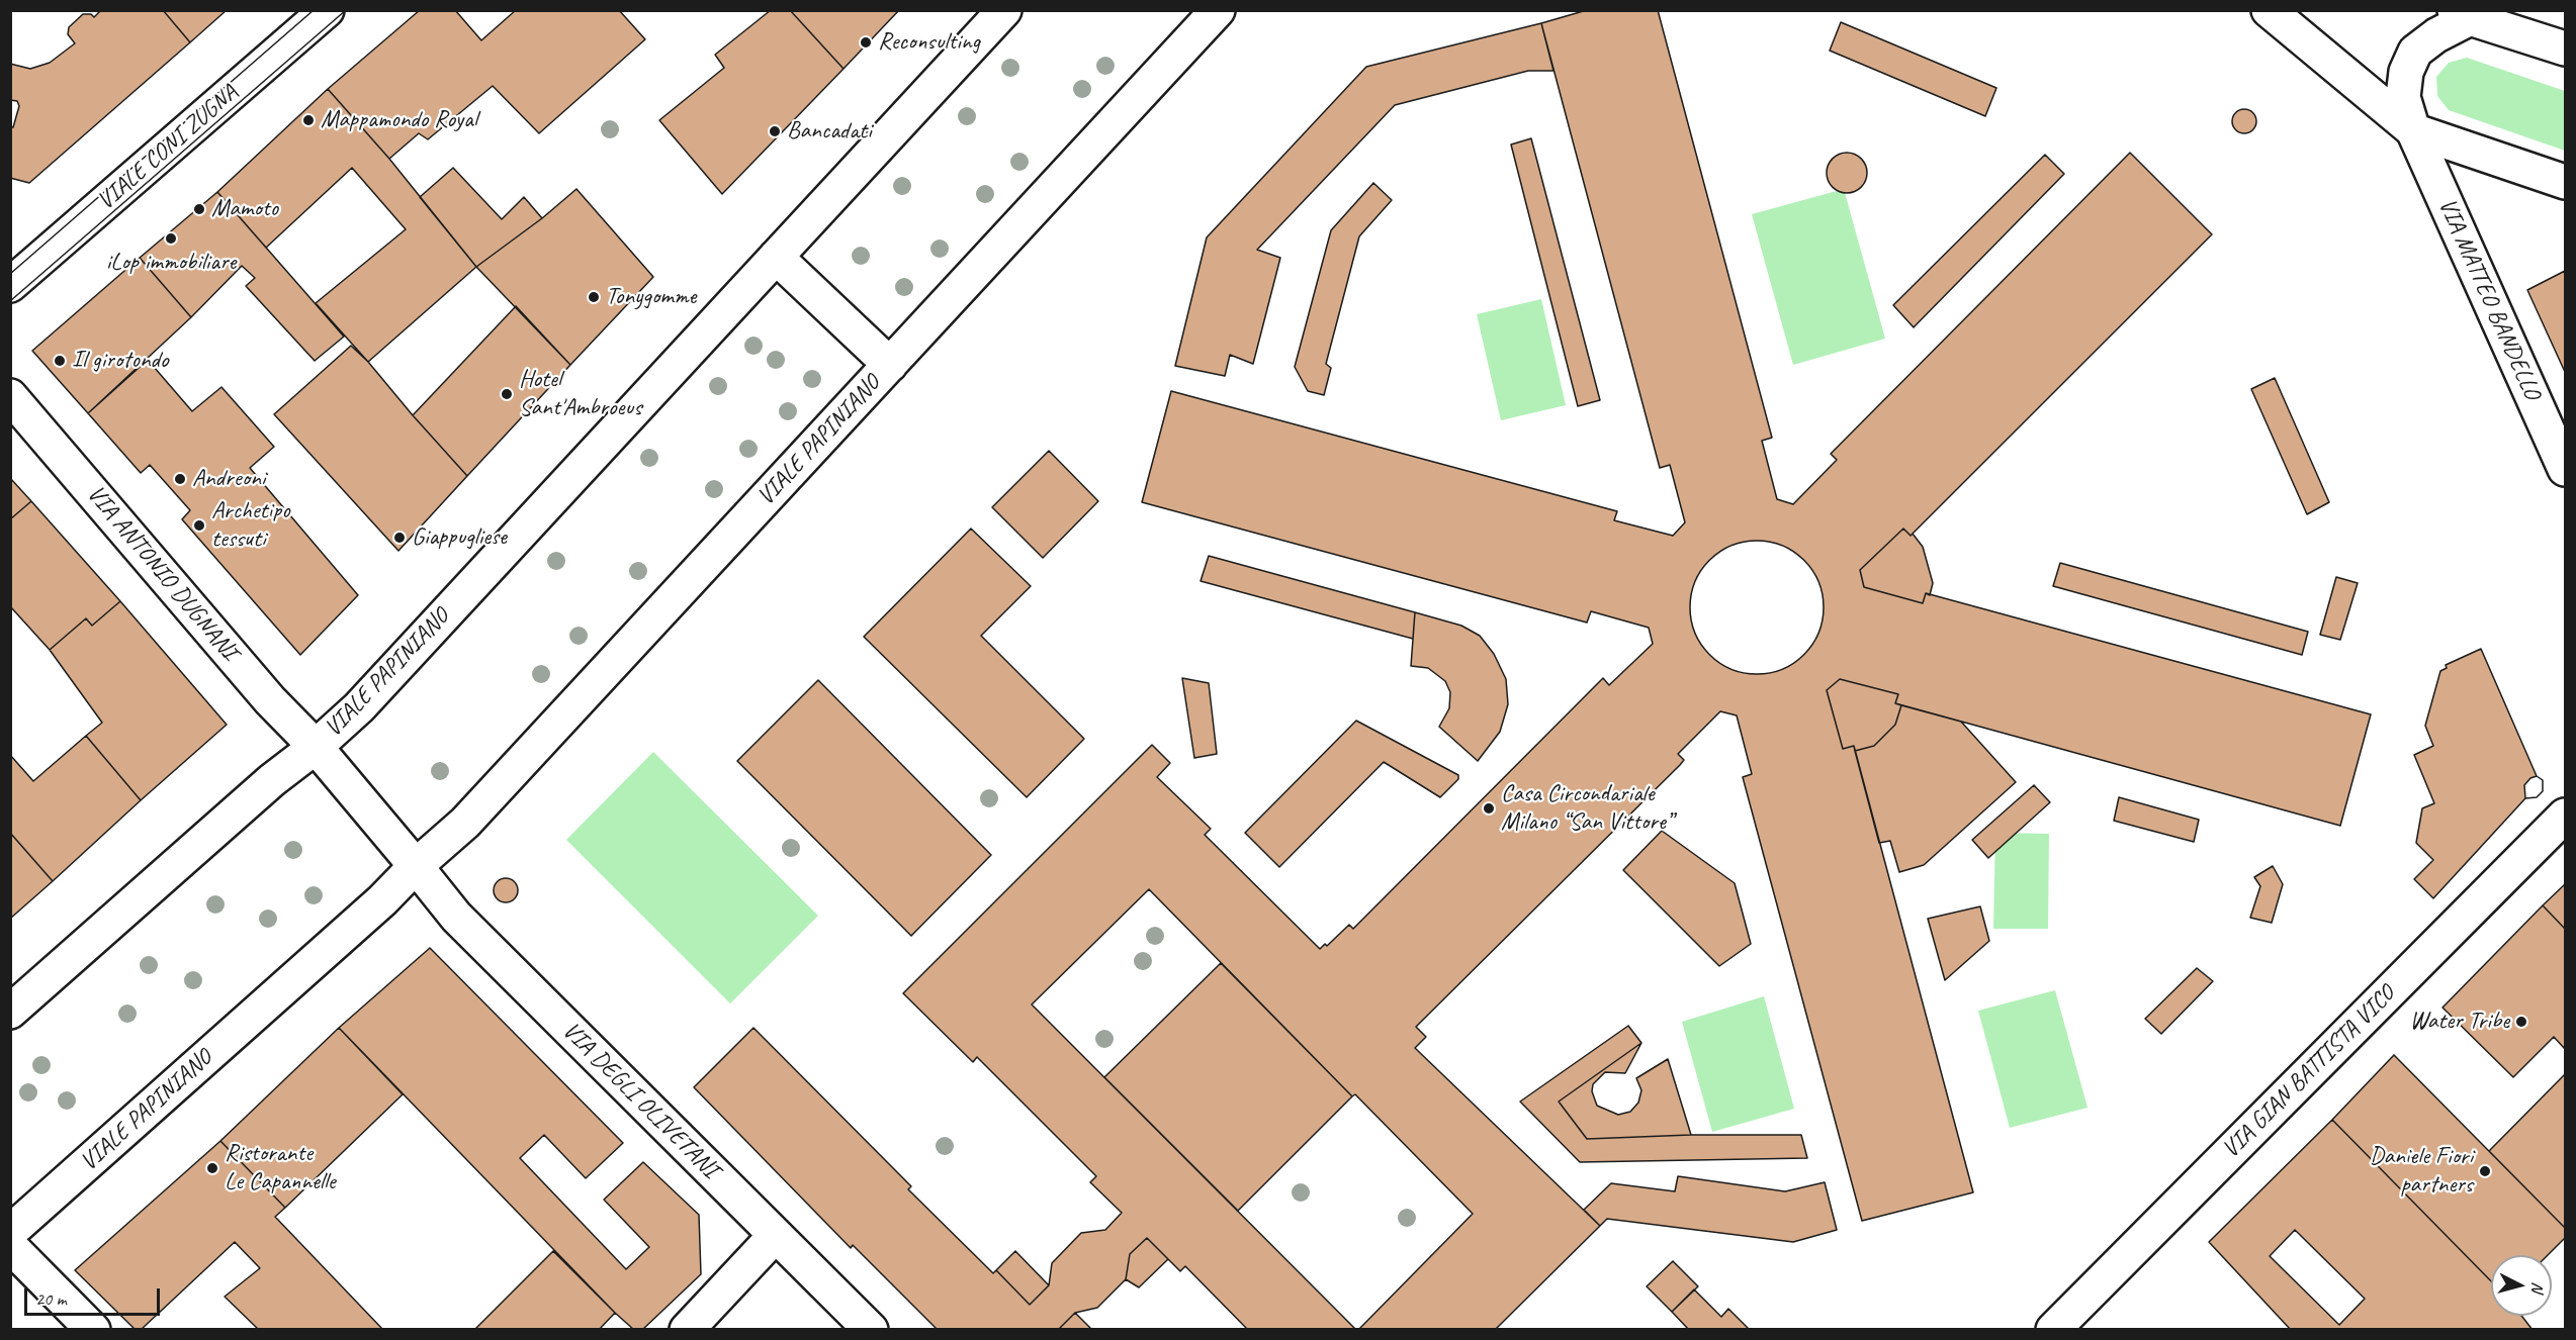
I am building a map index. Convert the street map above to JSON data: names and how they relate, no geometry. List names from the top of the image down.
{
  "streets": {
    "main road": [
      "VIALE CONI ZUGNA",
      "VIA MATTEO BANDELLO",
      "VIALE PAPINIANO",
      "VIA ANTONIO DUGNANI",
      "VIA GIAN BATTISTA VICO",
      "VIA DEGLI OLIVETANI"
    ]
  },
  "crossings": [
    ["VIALE PAPINIANO", "VIA ANTONIO DUGNANI"],
    ["VIALE PAPINIANO", "VIA DEGLI OLIVETANI"]
  ],
  "places": [
    "Reconsulting",
    "Mappamondo Royal",
    "Bancadati",
    "Mamoto",
    "iLop immobiliare",
    "Tonygomme",
    "Il girotondo",
    "Hotel Sant'Ambroeus",
    "Andreoni",
    "Archetipo tessuti",
    "Giappugliese",
    "Casa Circondariale Milano “San Vittore”",
    "Water Tribe",
    "Ristorante Le Capannelle",
    "Daniele Fiori partners"
  ],
  "scale_bar": "20 m",
  "north": "right"
}
